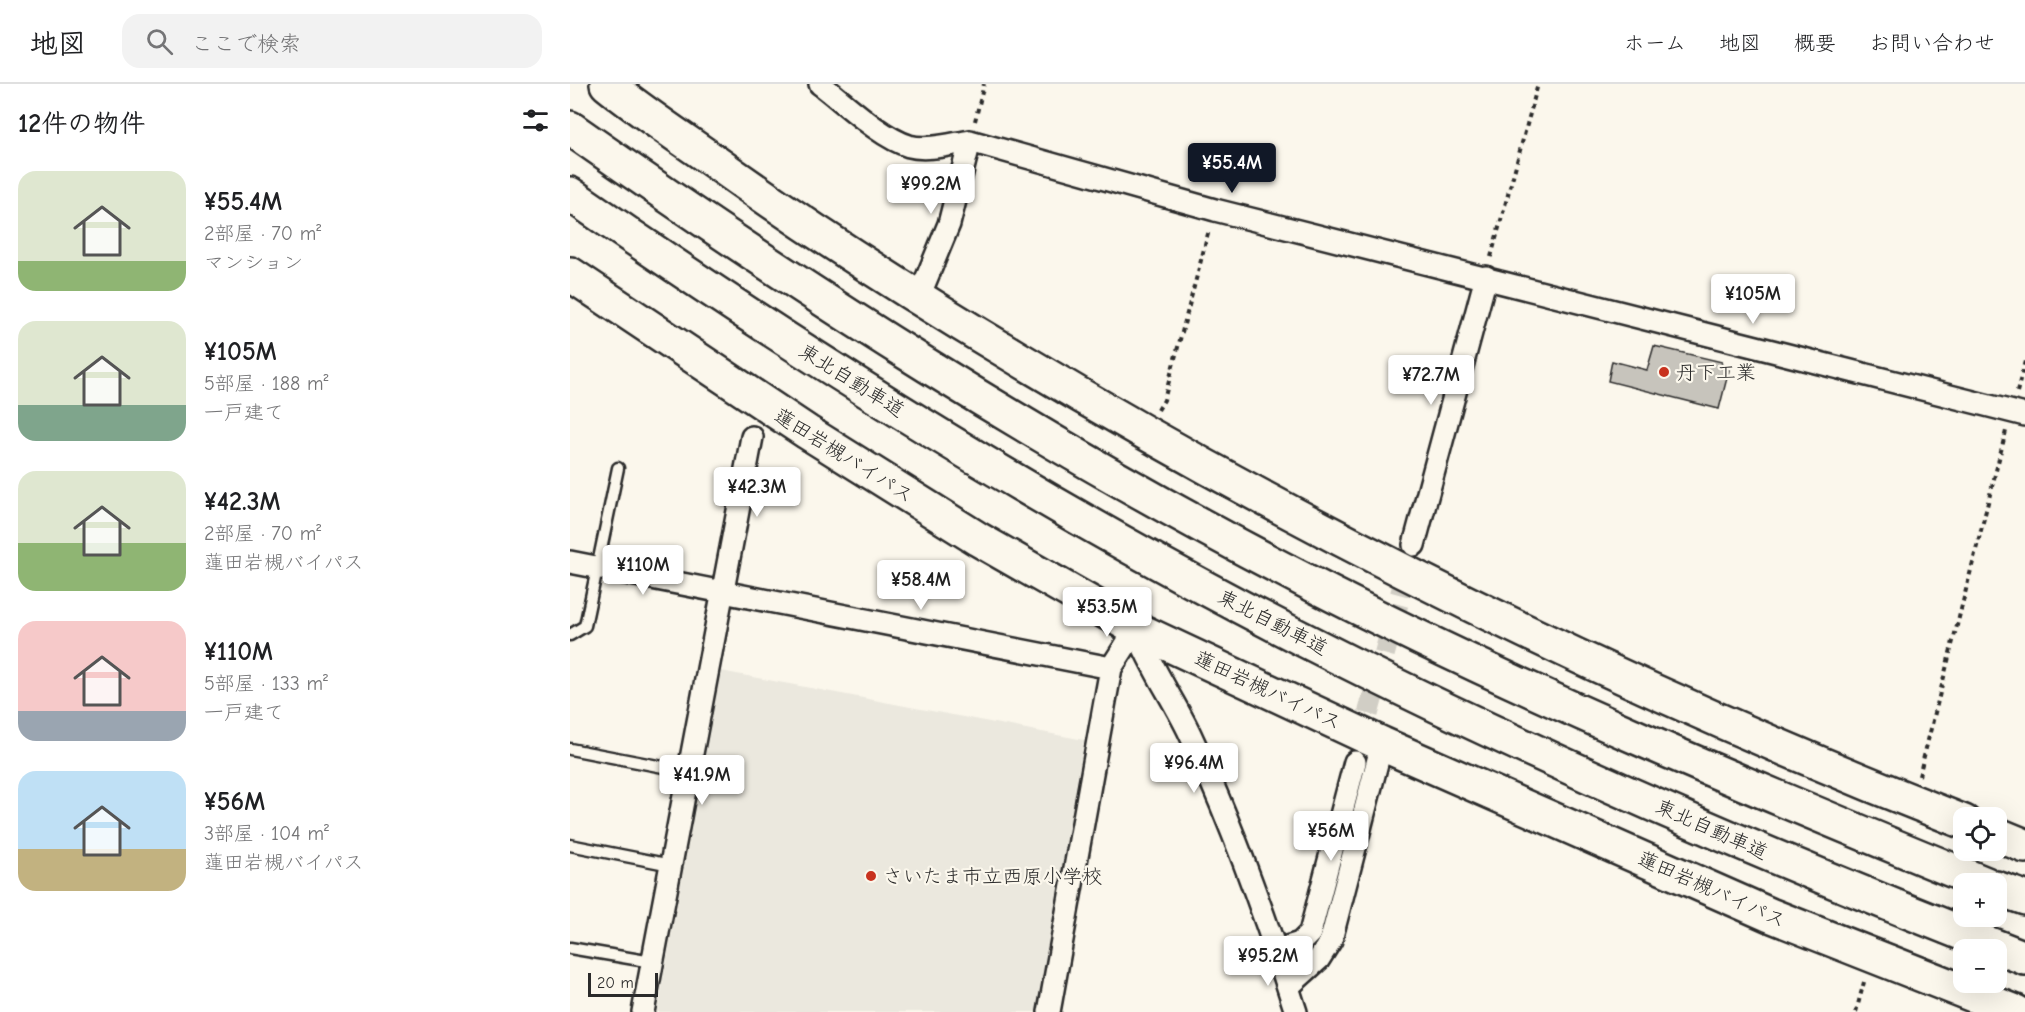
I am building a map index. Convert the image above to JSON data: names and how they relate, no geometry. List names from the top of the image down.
{
  "streets": {
    "highway": ["東北自動車道", "蓮田岩槻バイパス"]
  },
  "places": ["丹下工業", "さいたま市立西原小学校"],
  "scale_bar": "20 m",
  "page": {
    "header": "地図",
    "search": "ここで検索",
    "nav": [
      "ホーム",
      "地図",
      "概要",
      "お問い合わせ"
    ],
    "heading": "12件の物件",
    "price": [
      "¥55.4M",
      "¥99.2M",
      "¥105M",
      "¥72.7M",
      "¥42.3M",
      "¥110M",
      "¥58.4M",
      "¥53.5M",
      "¥96.4M",
      "¥41.9M",
      "¥56M",
      "¥95.2M"
    ],
    "list": [
      {
        "name": "¥55.4M",
        "note": "2部屋 · 70 m² · マンション"
      },
      {
        "name": "¥105M",
        "note": "5部屋 · 188 m² · 一戸建て"
      },
      {
        "name": "¥42.3M",
        "note": "2部屋 · 70 m² · 蓮田岩槻バイパス"
      },
      {
        "name": "¥110M",
        "note": "5部屋 · 133 m² · 一戸建て"
      },
      {
        "name": "¥56M",
        "note": "3部屋 · 104 m² · 蓮田岩槻バイパス"
      }
    ],
    "map_buttons": ["+", "−"],
    "scale": "20 m"
  }
}
